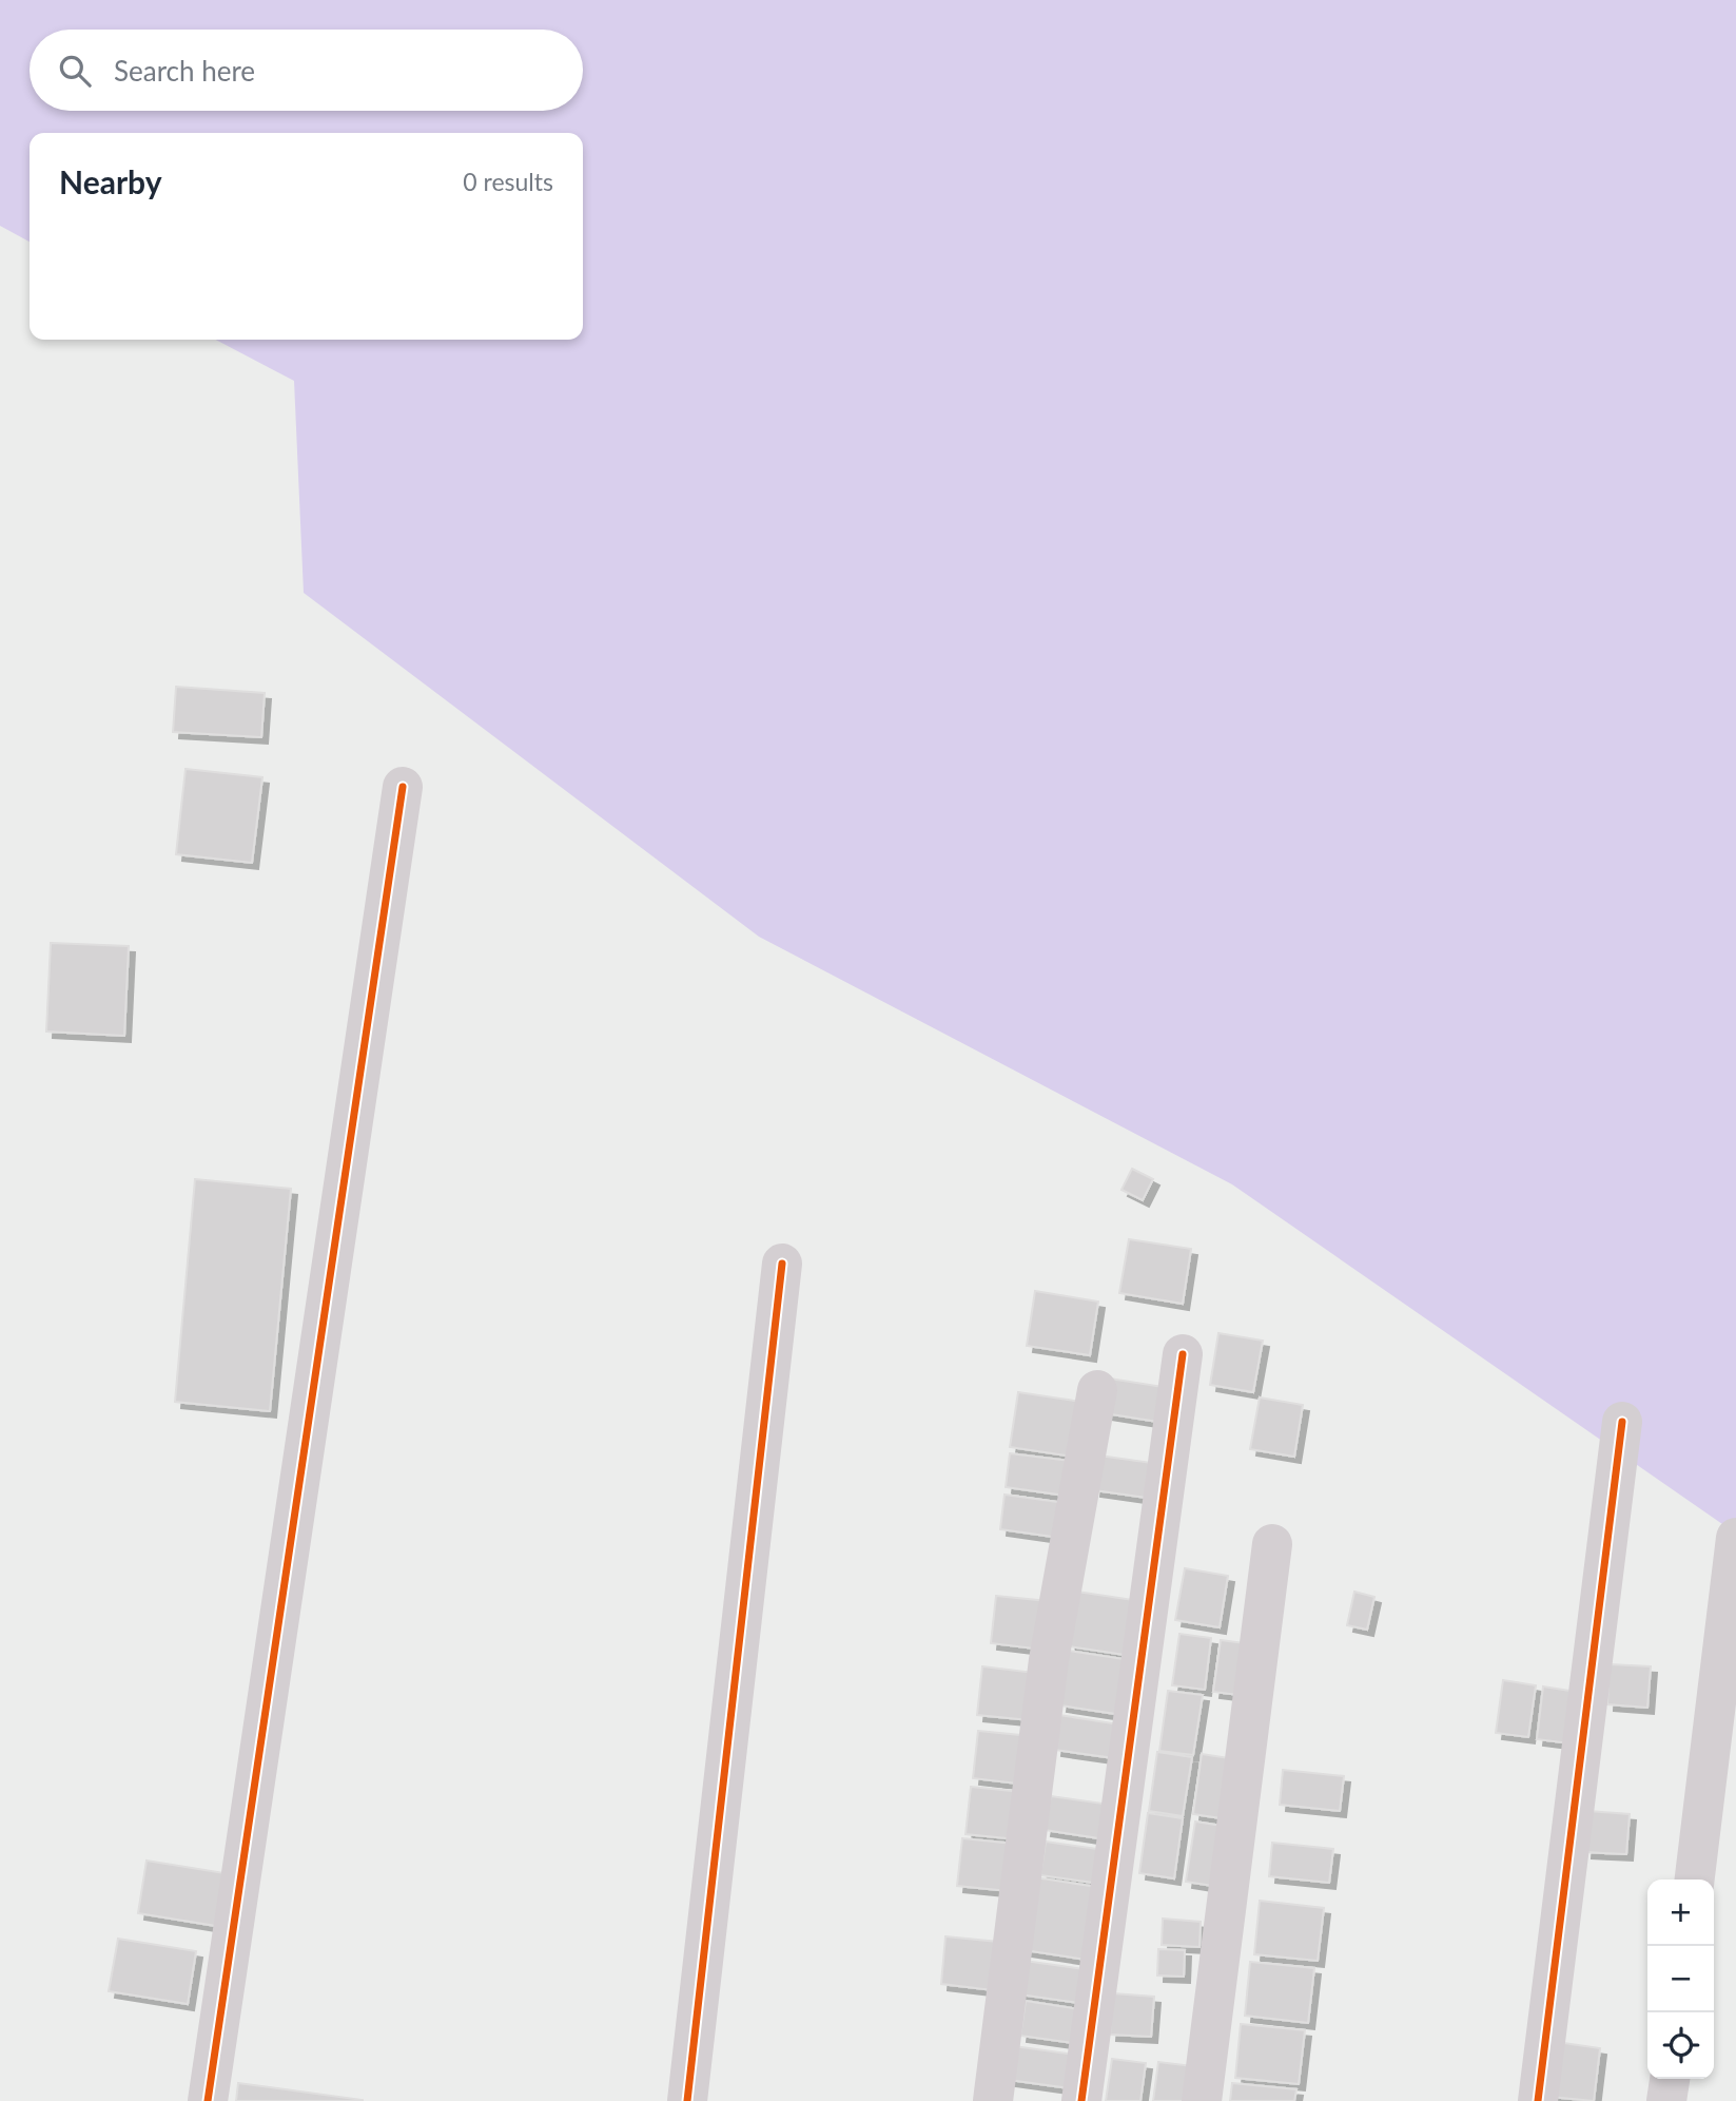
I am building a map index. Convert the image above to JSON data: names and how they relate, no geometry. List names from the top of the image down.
{
  "page": {
    "search": "Search here",
    "heading": ["Nearby", "0 results"],
    "map_buttons": ["+", "−"]
  }
}
